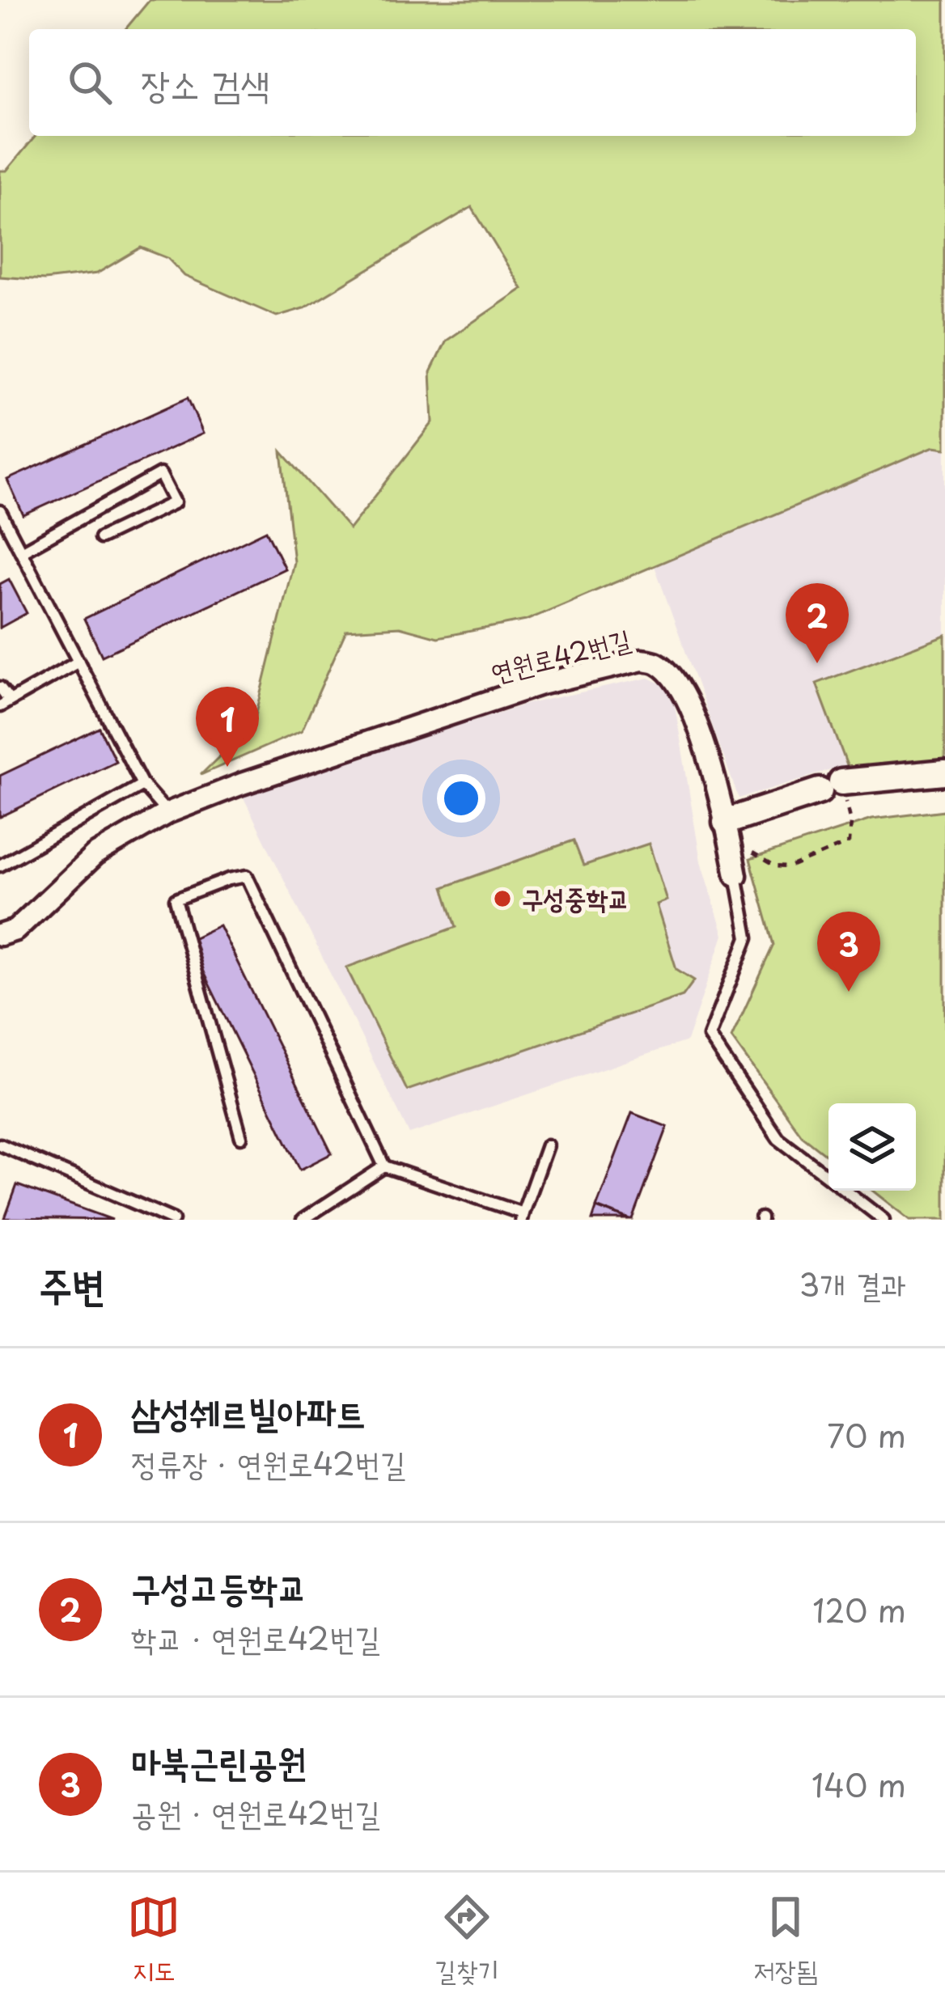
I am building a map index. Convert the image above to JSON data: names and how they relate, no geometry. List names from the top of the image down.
{
  "streets": {
    "street": ["연원로42번길"]
  },
  "places": ["구성중학교"],
  "page": {
    "search": "장소 검색",
    "pins": ["2", "1", "3"],
    "heading": ["주변", "3개 결과"],
    "list": [
      {
        "mark": "1",
        "name": "삼성쉐르빌아파트",
        "note": "정류장 · 연원로42번길",
        "value": "70 m"
      },
      {
        "mark": "2",
        "name": "구성고등학교",
        "note": "학교 · 연원로42번길",
        "value": "120 m"
      },
      {
        "mark": "3",
        "name": "마북근린공원",
        "note": "공원 · 연원로42번길",
        "value": "140 m"
      }
    ],
    "nav": ["지도", "길찾기", "저장됨"]
  }
}
